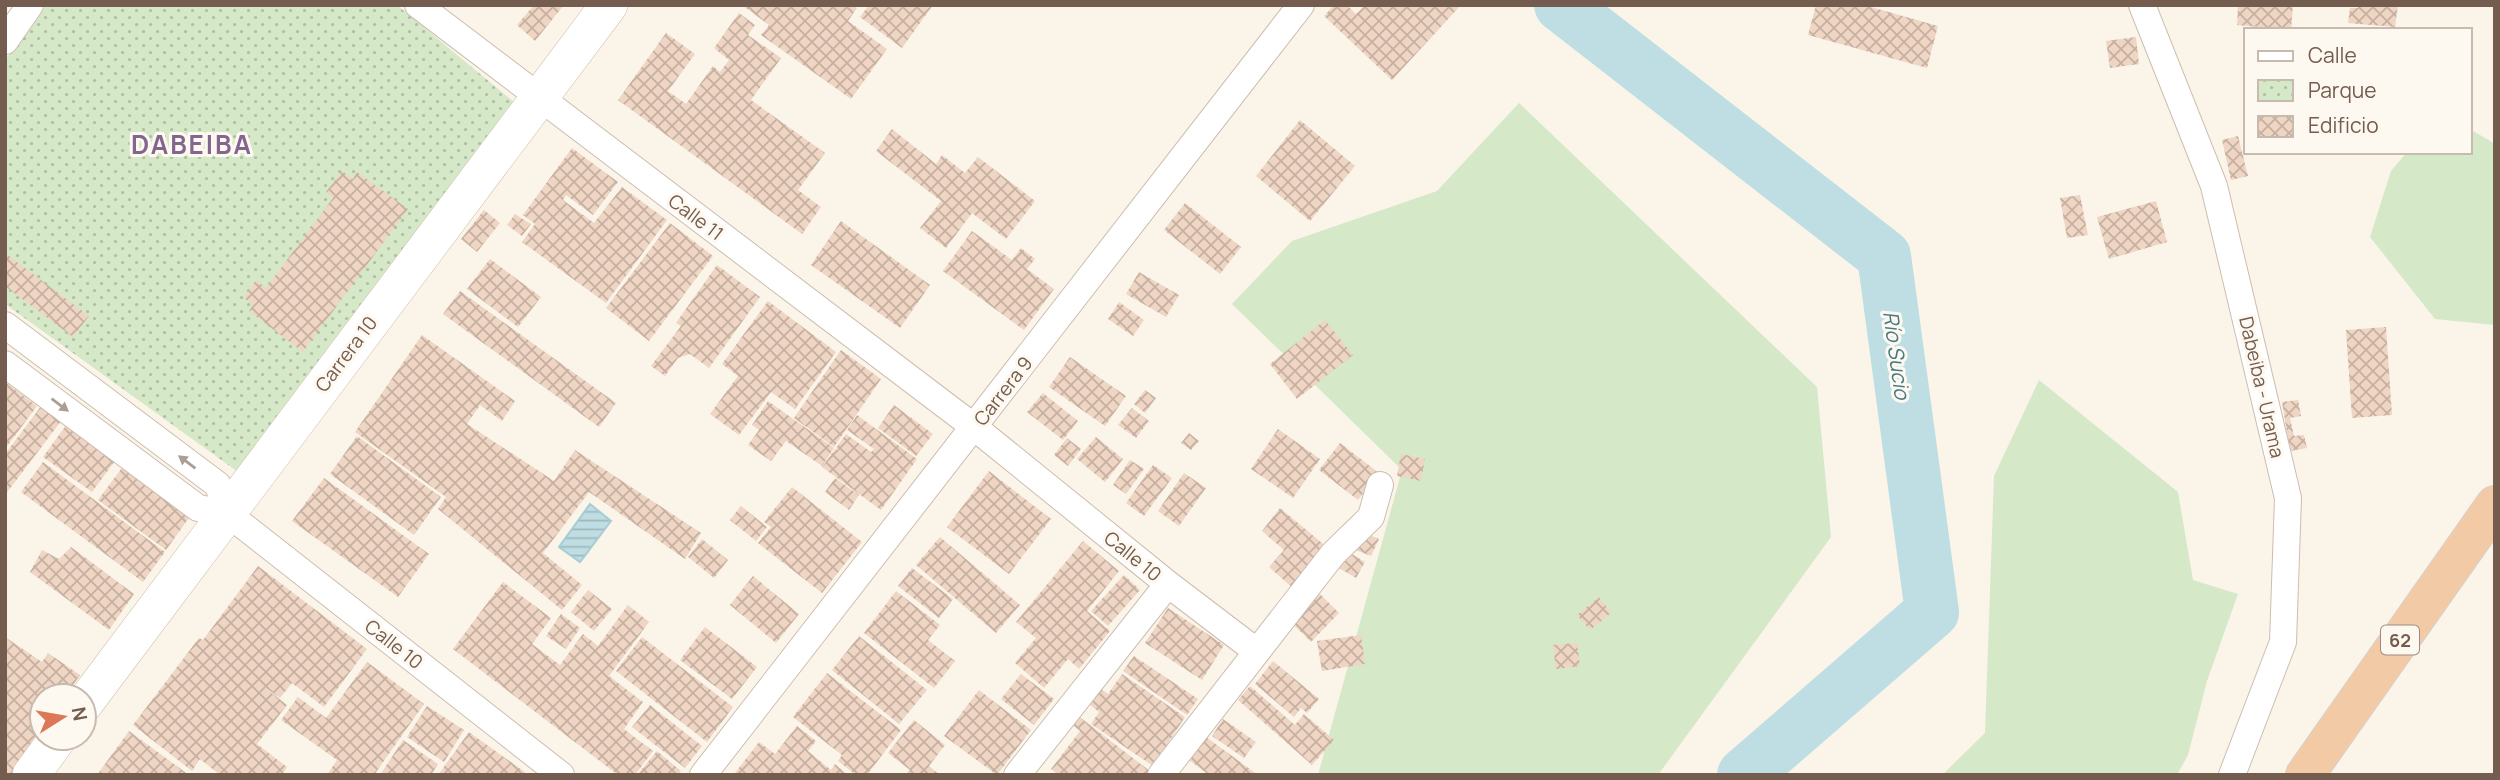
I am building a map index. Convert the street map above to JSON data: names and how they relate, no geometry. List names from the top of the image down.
{
  "streets": {
    "highway": ["62"],
    "main road": ["Carrera 10"],
    "street": [
      "Calle 11",
      "Dabeiba - Urama",
      "Carrera 9",
      "Calle 10"
    ]
  },
  "crossings": [
    ["Calle 11", "Carrera 10"],
    ["Calle 11", "Carrera 9"],
    ["Calle 11", "Calle 10"],
    ["Carrera 10", "Calle 10"],
    ["Carrera 9", "Calle 10"]
  ],
  "districts": ["DABEIBA"],
  "water": ["Río Sucio"],
  "legend": ["Calle", "Parque", "Edificio"],
  "north": "right"
}
